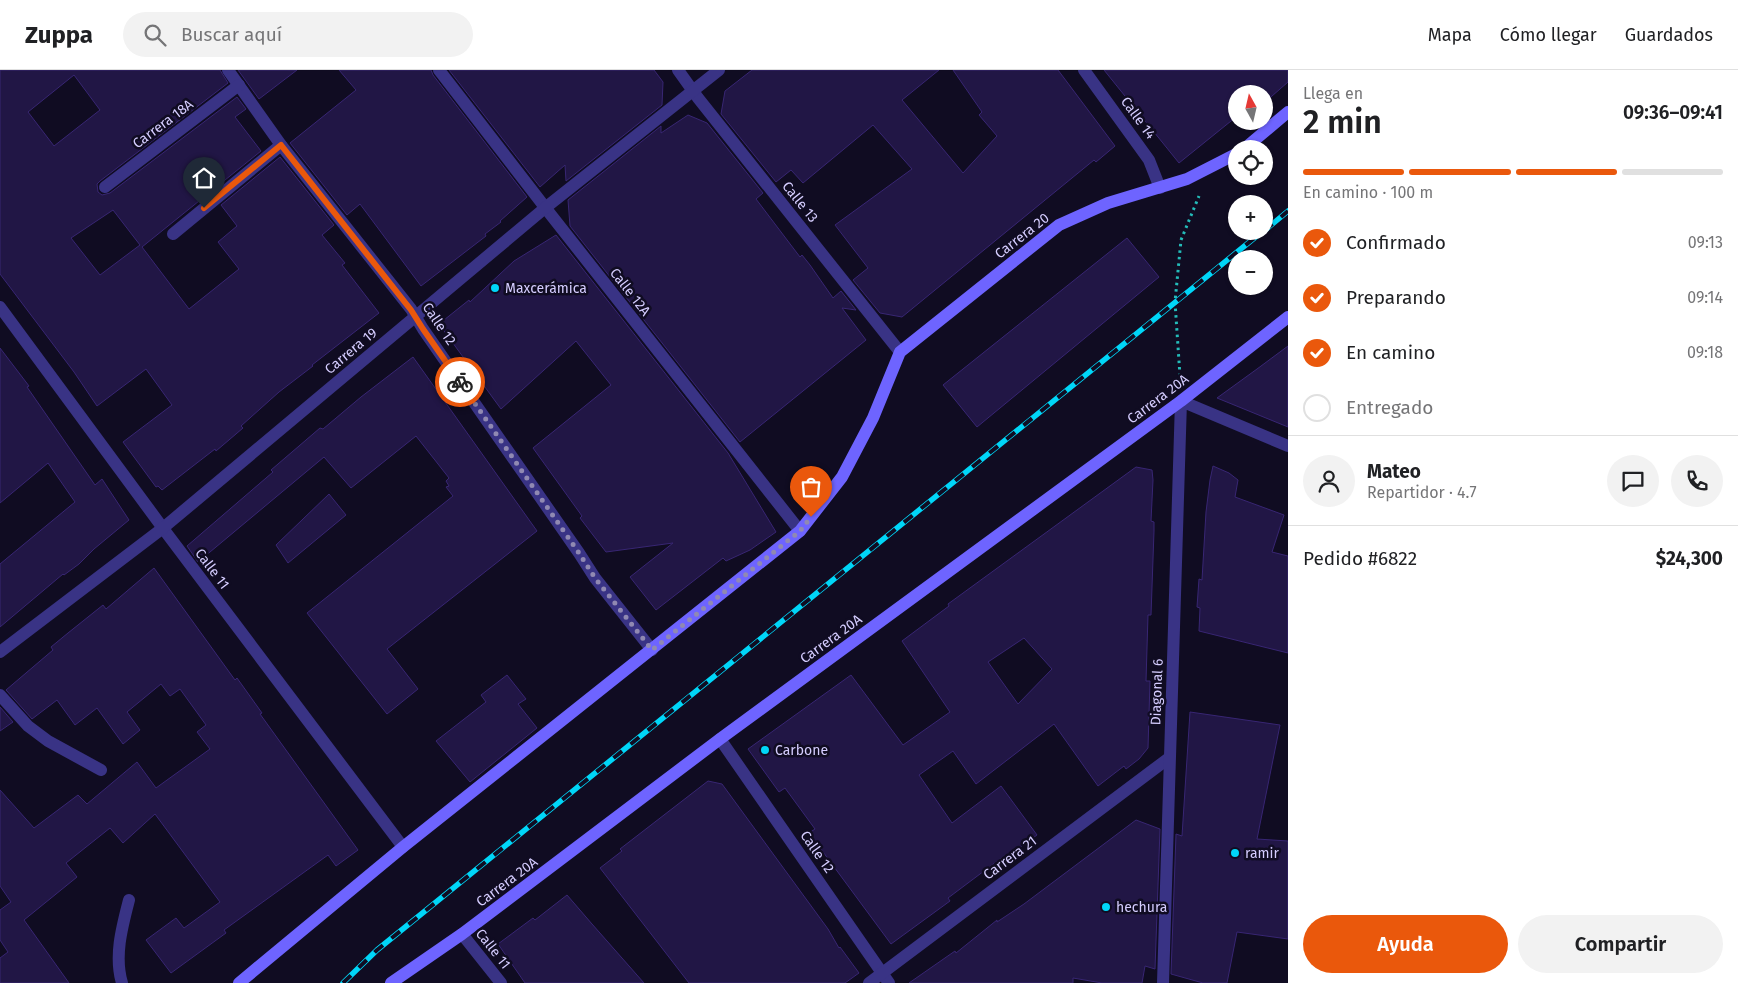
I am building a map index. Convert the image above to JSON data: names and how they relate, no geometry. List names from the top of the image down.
{
  "streets": {
    "street": [
      "Calle 14",
      "Carrera 18A",
      "Calle 13",
      "Carrera 20",
      "Calle 12A",
      "Calle 12",
      "Carrera 19",
      "Carrera 20A",
      "Calle 11",
      "Diagonal 6",
      "Carrera 21"
    ]
  },
  "crossings": [
    ["Calle 14", "Carrera 20"],
    ["Carrera 18A", "Calle 12"],
    ["Calle 13", "Carrera 20"],
    ["Calle 13", "Carrera 19"],
    ["Calle 12A", "Carrera 19"],
    ["Calle 12", "Carrera 19"],
    ["Calle 12", "Carrera 20A"],
    ["Calle 12", "Carrera 21"],
    ["Carrera 19", "Calle 11"],
    ["Carrera 20A", "Calle 11"],
    ["Carrera 20A", "Diagonal 6"],
    ["Diagonal 6", "Carrera 21"]
  ],
  "places": [
    "Maxcerámica",
    "Carbone",
    "ramir",
    "hechura"
  ],
  "north": "top",
  "page": {
    "header": "Zuppa",
    "search": "Buscar aquí",
    "nav": ["Mapa", "Cómo llegar", "Guardados"],
    "heading": ["2 min", "Llega en", "09:36–09:41"],
    "panel": [
      "Mateo",
      "Repartidor · 4.7",
      "Pedido #6822",
      "$24,300"
    ],
    "map_buttons": ["+", "−"],
    "bar": "En camino · 100 m",
    "list": [
      ["Confirmado", "09:13"],
      ["Preparando", "09:14"],
      ["En camino", "09:18"],
      "Entregado"
    ],
    "buttons": ["Ayuda", "Compartir"]
  }
}
